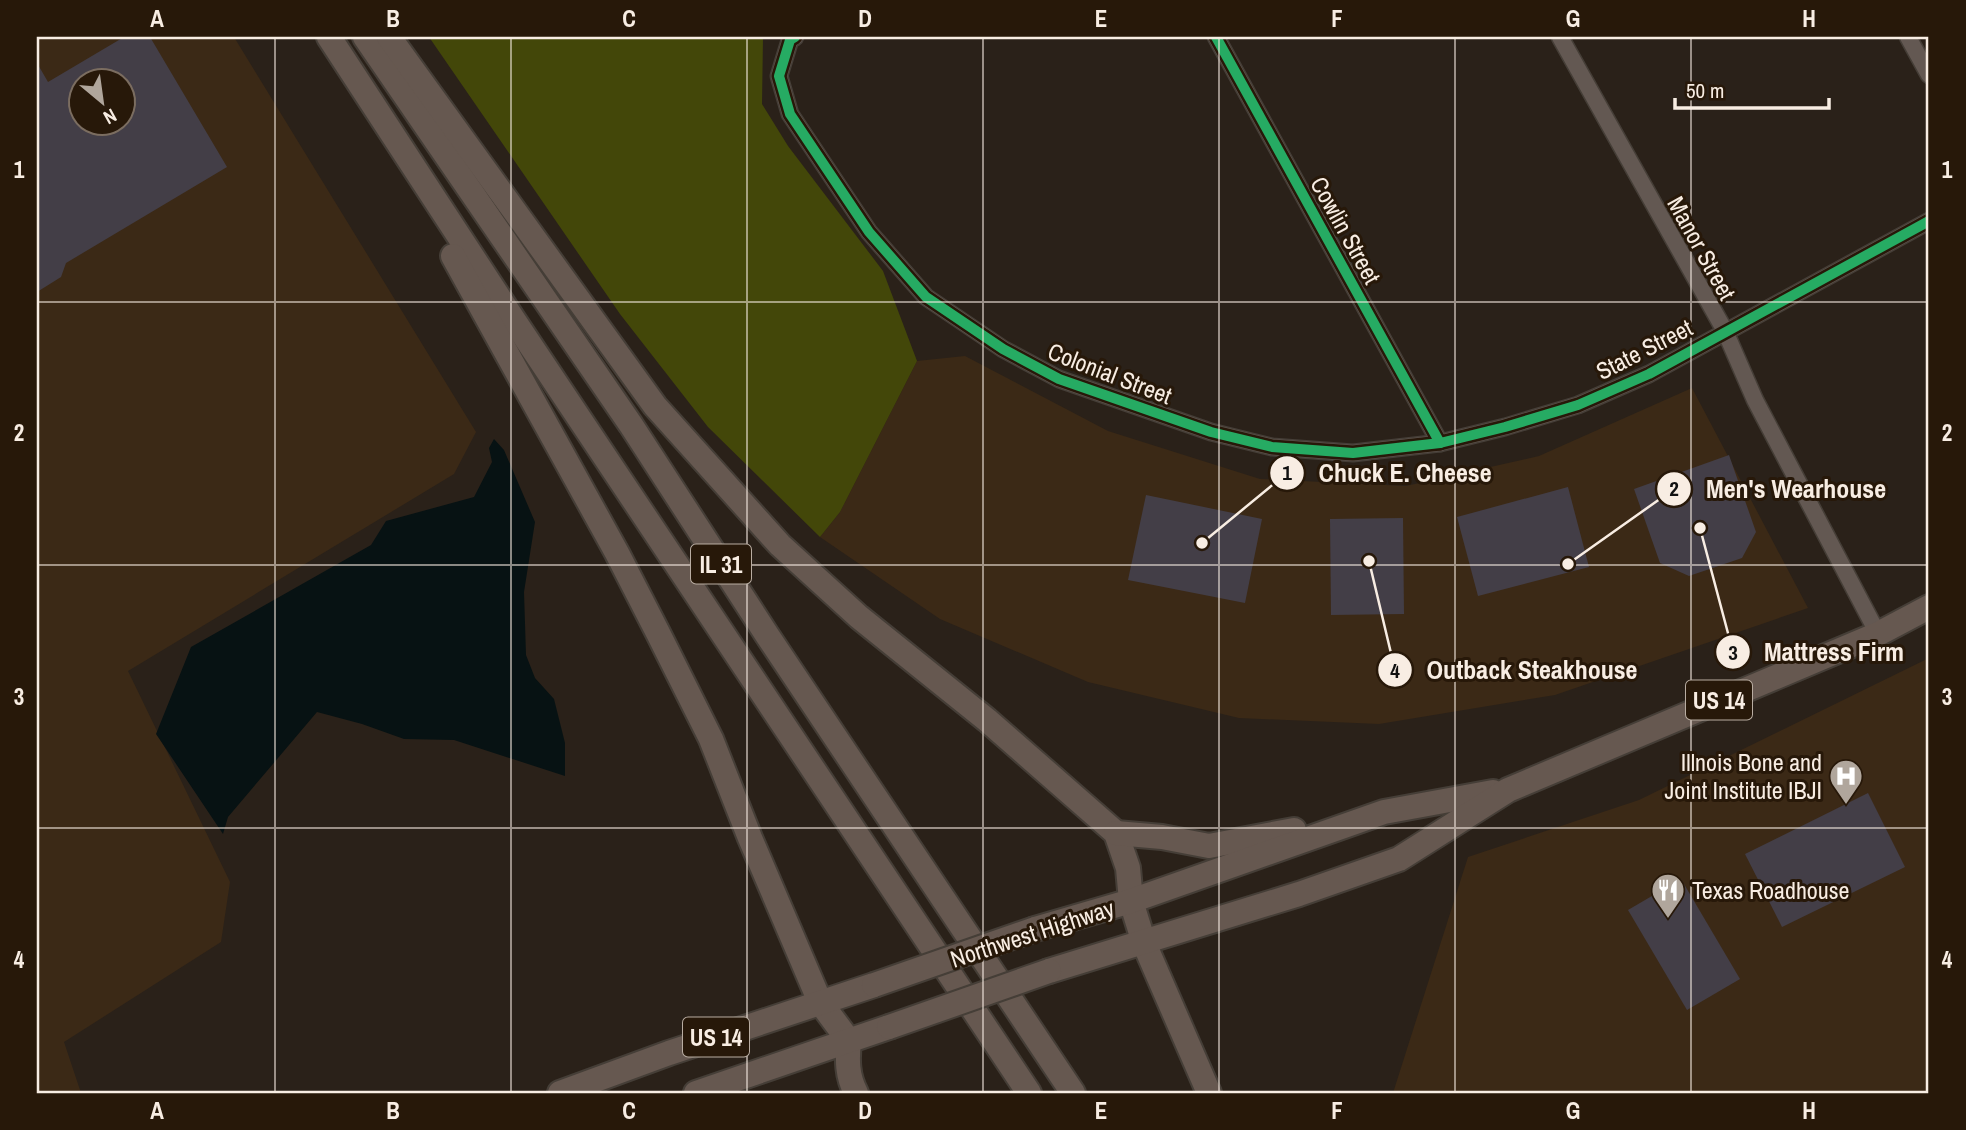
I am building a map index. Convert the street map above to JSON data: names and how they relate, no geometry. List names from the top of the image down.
{
  "streets": {
    "main road": ["IL 31", "US 14", "Northwest Highway"],
    "street": [
      "Cowlin Street",
      "Manor Street",
      "State Street",
      "Colonial Street"
    ]
  },
  "crossings": [
    ["Cowlin Street", "State Street"],
    ["Cowlin Street", "Colonial Street"],
    ["Manor Street", "State Street"],
    ["Manor Street", "Northwest Highway"],
    ["State Street", "Colonial Street"]
  ],
  "places": {
    "other": [
      "Mattress Firm",
      "Chuck E. Cheese",
      "Outback Steakhouse",
      "Men's Wearhouse"
    ],
    "hospital": ["Illnois Bone and Joint Institute IBJI"],
    "restaurant": ["Texas Roadhouse"]
  },
  "scale_bar": "50 m",
  "north": "bottom right",
  "grid": {
    "columns": [
      "A",
      "B",
      "C",
      "D",
      "E",
      "F",
      "G",
      "H"
    ],
    "rows": [
      "1",
      "2",
      "3",
      "4"
    ]
  }
}
